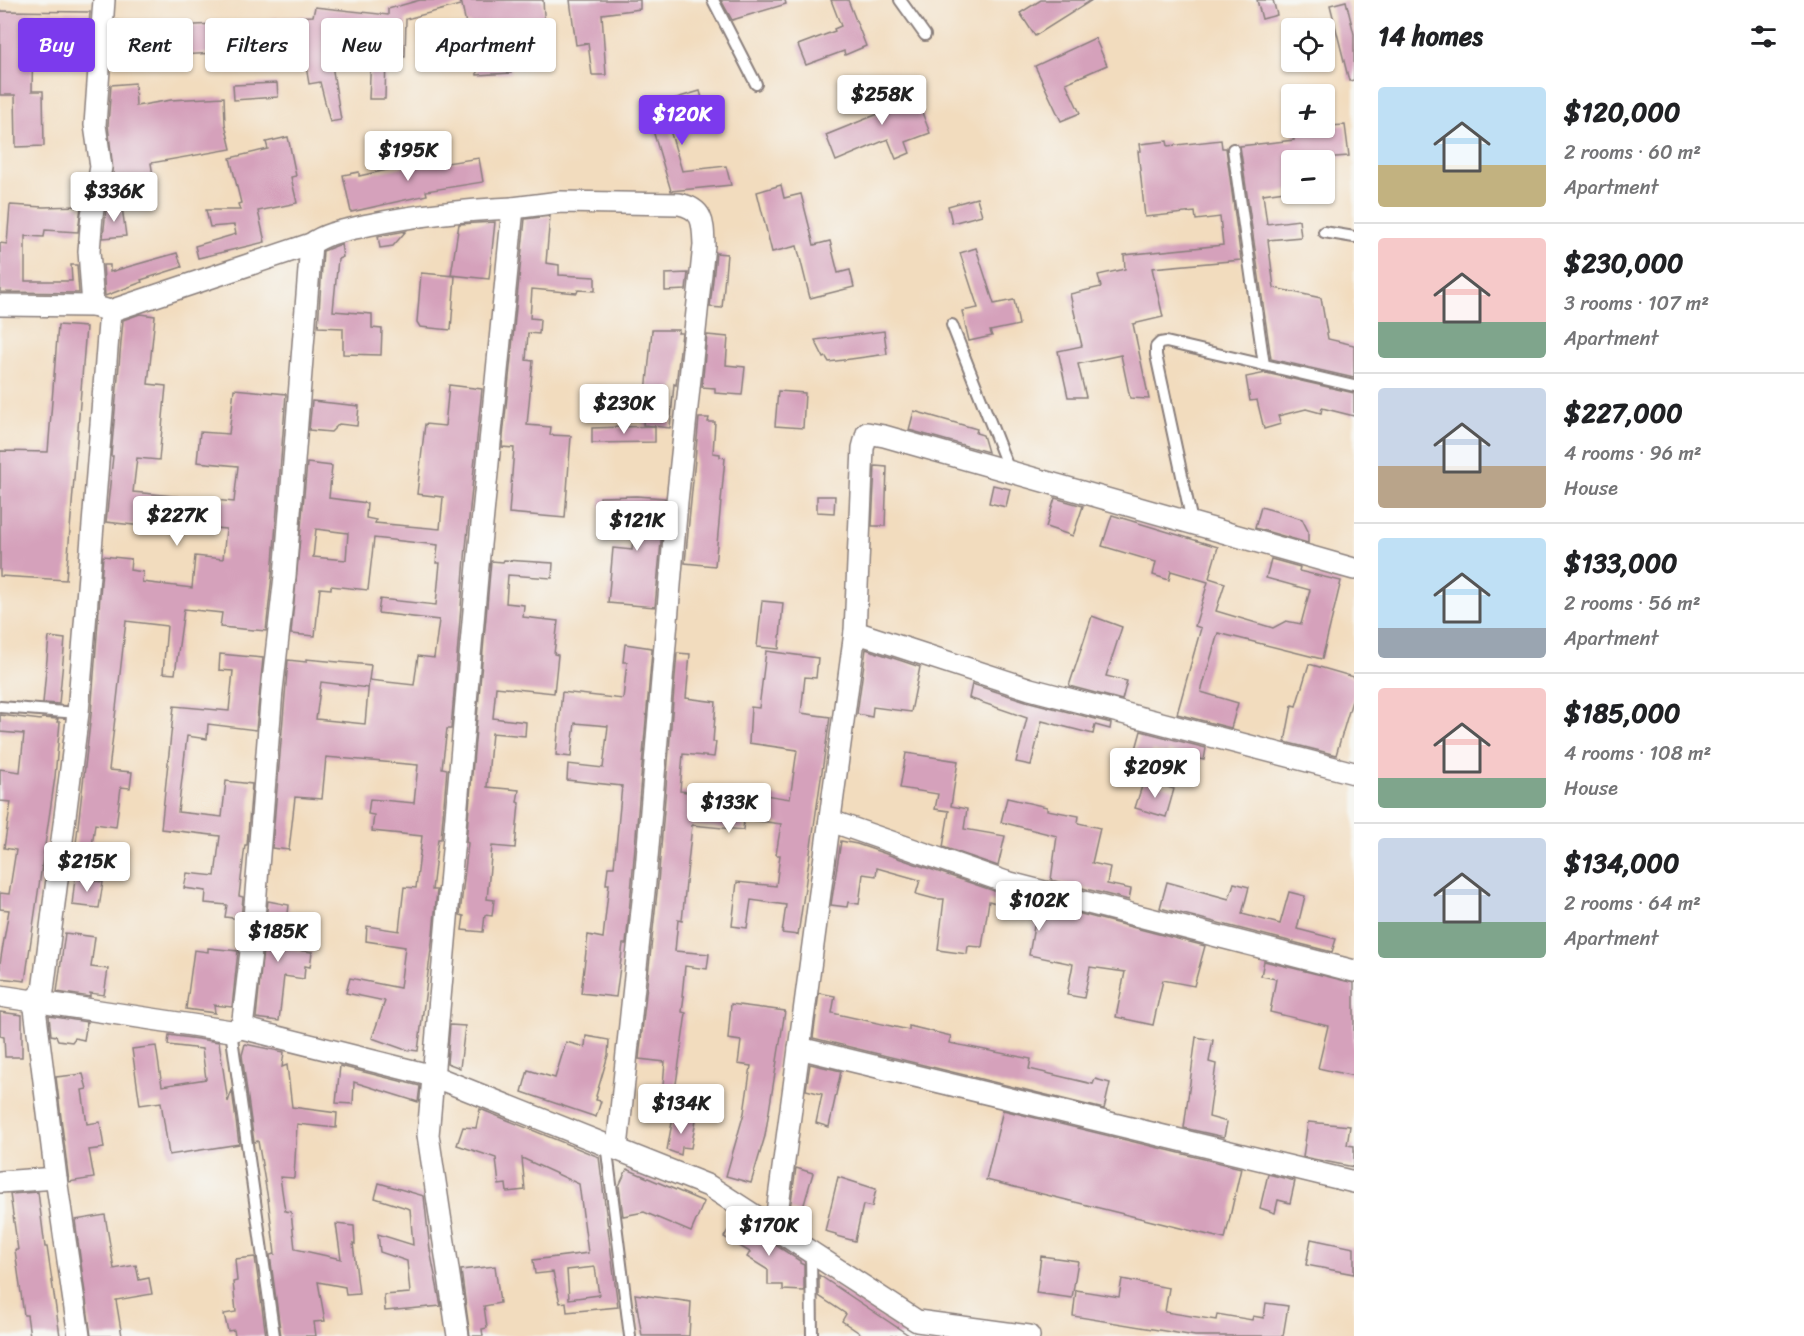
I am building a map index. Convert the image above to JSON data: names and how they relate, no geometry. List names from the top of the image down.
{
  "page": {
    "heading": "14 homes",
    "map_buttons": ["+", "−"],
    "chip": [
      "Buy",
      "Rent",
      "Filters",
      "New",
      "Apartment"
    ],
    "list": [
      {
        "name": "$120,000",
        "note": "2 rooms · 60 m² · Apartment"
      },
      {
        "name": "$230,000",
        "note": "3 rooms · 107 m² · Apartment"
      },
      {
        "name": "$227,000",
        "note": "4 rooms · 96 m² · House"
      },
      {
        "name": "$133,000",
        "note": "2 rooms · 56 m² · Apartment"
      },
      {
        "name": "$185,000",
        "note": "4 rooms · 108 m² · House"
      },
      {
        "name": "$134,000",
        "note": "2 rooms · 64 m² · Apartment"
      }
    ],
    "price": [
      "$258K",
      "$120K",
      "$195K",
      "$336K",
      "$230K",
      "$227K",
      "$121K",
      "$209K",
      "$133K",
      "$215K",
      "$102K",
      "$185K",
      "$134K",
      "$170K"
    ]
  }
}
